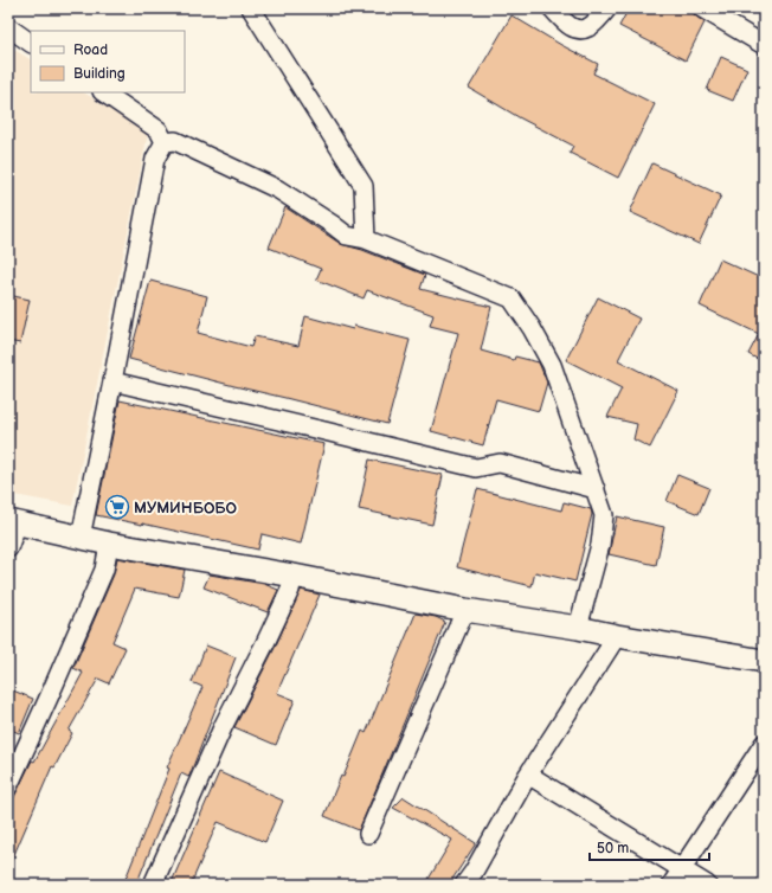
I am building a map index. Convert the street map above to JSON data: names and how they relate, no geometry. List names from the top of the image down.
{
  "places": {
    "supermarket": ["МУМИНБОБО"]
  },
  "legend": ["Road", "Building"],
  "scale_bar": "50 m"
}
